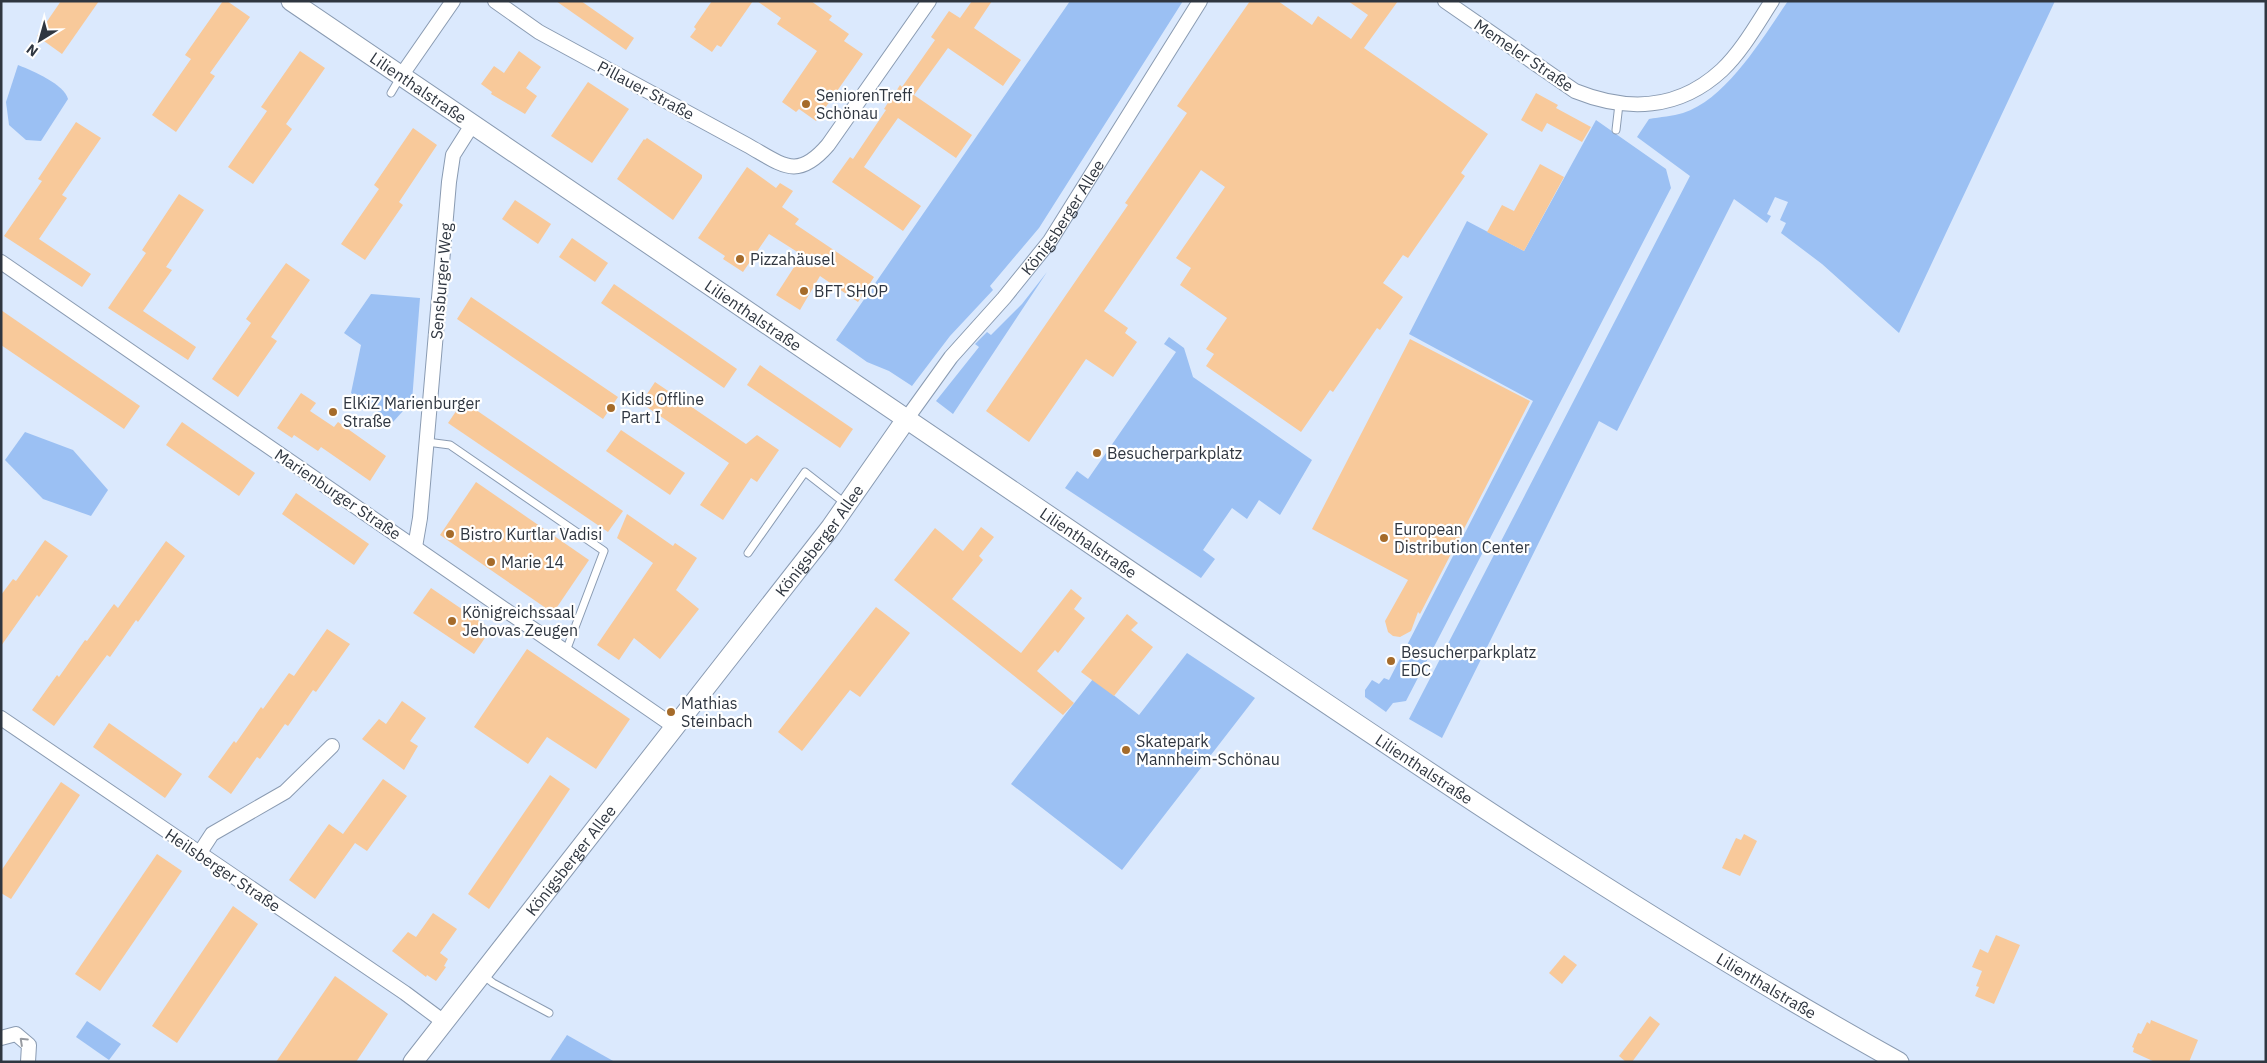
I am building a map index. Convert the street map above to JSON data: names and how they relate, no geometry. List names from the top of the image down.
{
  "streets": {
    "street": [
      "Memeler Straße",
      "Lilienthalstraße",
      "Pillauer Straße",
      "Königsberger Allee",
      "Sensburger Weg",
      "Marienburger Straße",
      "Heilsberger Straße"
    ]
  },
  "crossings": [
    ["Lilienthalstraße", "Königsberger Allee"],
    ["Lilienthalstraße", "Sensburger Weg"],
    ["Königsberger Allee", "Marienburger Straße"],
    ["Königsberger Allee", "Heilsberger Straße"],
    ["Sensburger Weg", "Marienburger Straße"]
  ],
  "places": [
    "SeniorenTreff Schönau",
    "Pizzahäusel",
    "BFT SHOP",
    "Kids Offline Part I",
    "ElKiZ Marienburger Straße",
    "Besucherparkplatz",
    "Bistro Kurtlar Vadisi",
    "European Distribution Center",
    "Marie 14",
    "Königreichssaal Jehovas Zeugen",
    "Besucherparkplatz EDC",
    "Mathias Steinbach",
    "Skatepark Mannheim-Schönau"
  ],
  "north": "bottom left"
}
